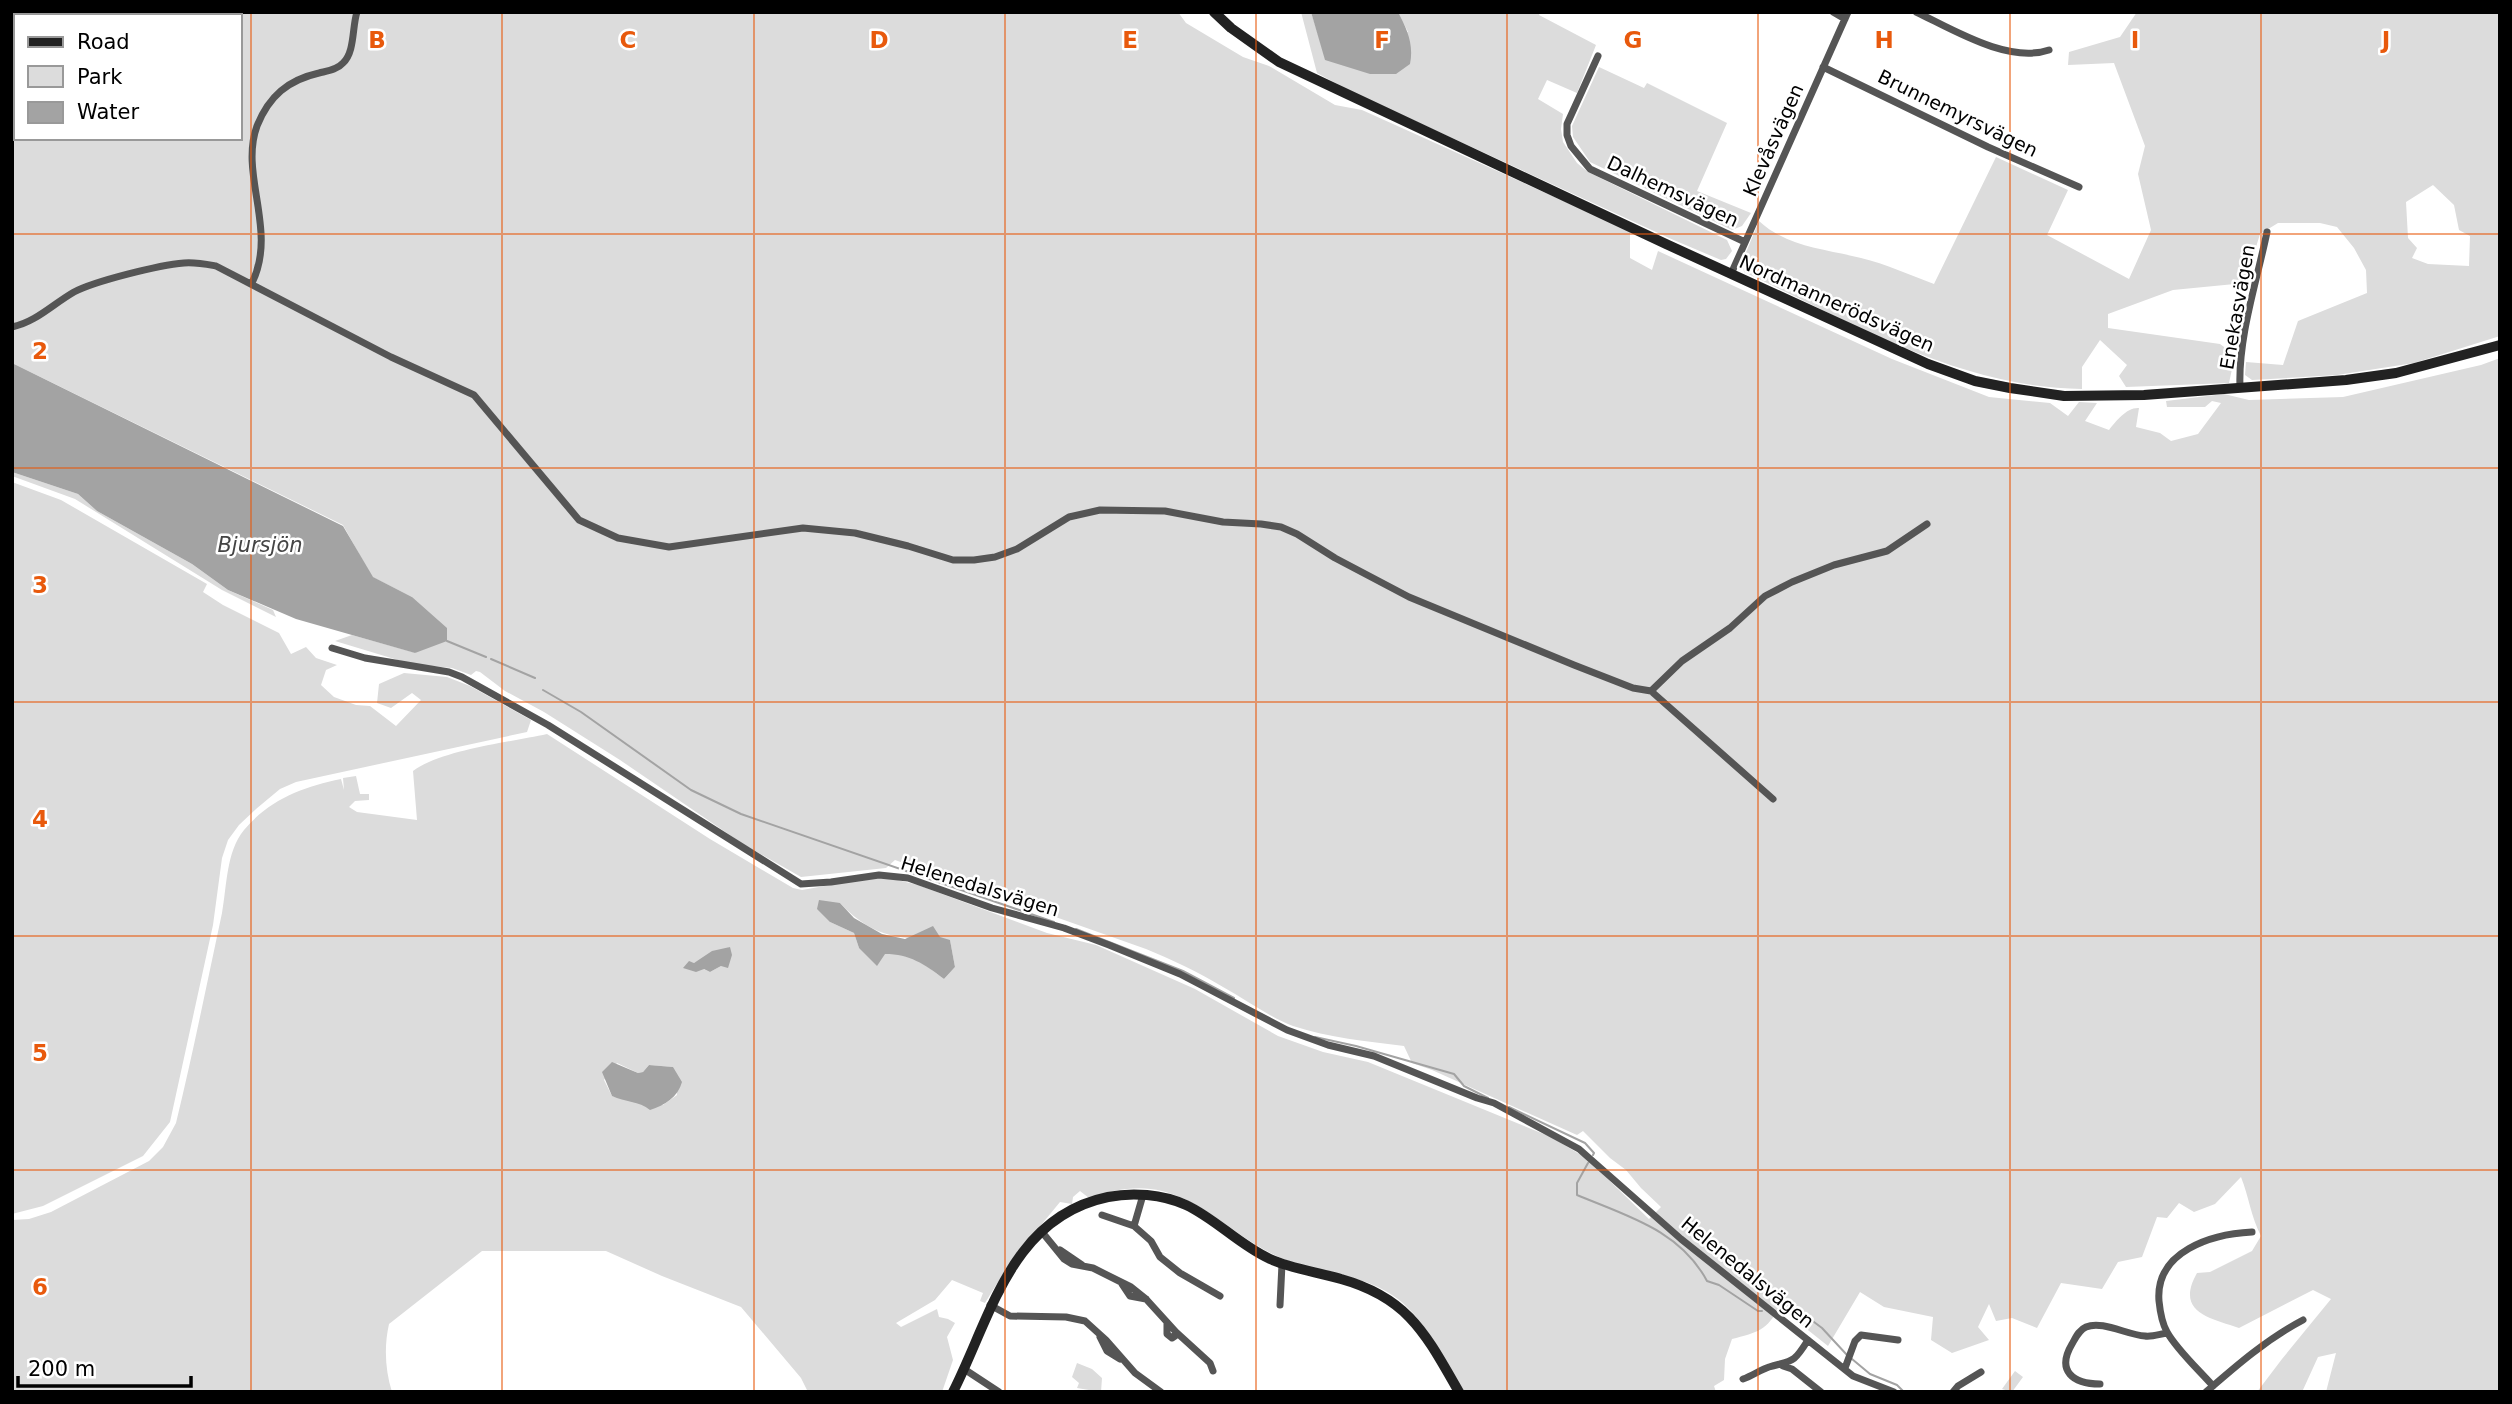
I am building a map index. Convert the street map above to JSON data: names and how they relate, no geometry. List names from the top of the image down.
{
  "streets": {
    "main road": ["Nordmannerödsvägen"],
    "street": [
      "Brunnemyrsvägen",
      "Klevåsvägen",
      "Dalhemsvägen",
      "Enekasvägen",
      "Helenedalsvägen"
    ]
  },
  "crossings": [
    ["Brunnemyrsvägen", "Klevåsvägen"],
    ["Klevåsvägen", "Dalhemsvägen"],
    ["Klevåsvägen", "Nordmannerödsvägen"],
    ["Nordmannerödsvägen", "Enekasvägen"]
  ],
  "water": ["Bjursjön"],
  "legend": ["Road", "Park", "Water"],
  "scale_bar": "200 m",
  "grid": {
    "columns": [
      "B",
      "C",
      "D",
      "E",
      "F",
      "G",
      "H",
      "I",
      "J"
    ],
    "rows": [
      "2",
      "3",
      "4",
      "5",
      "6"
    ]
  }
}
